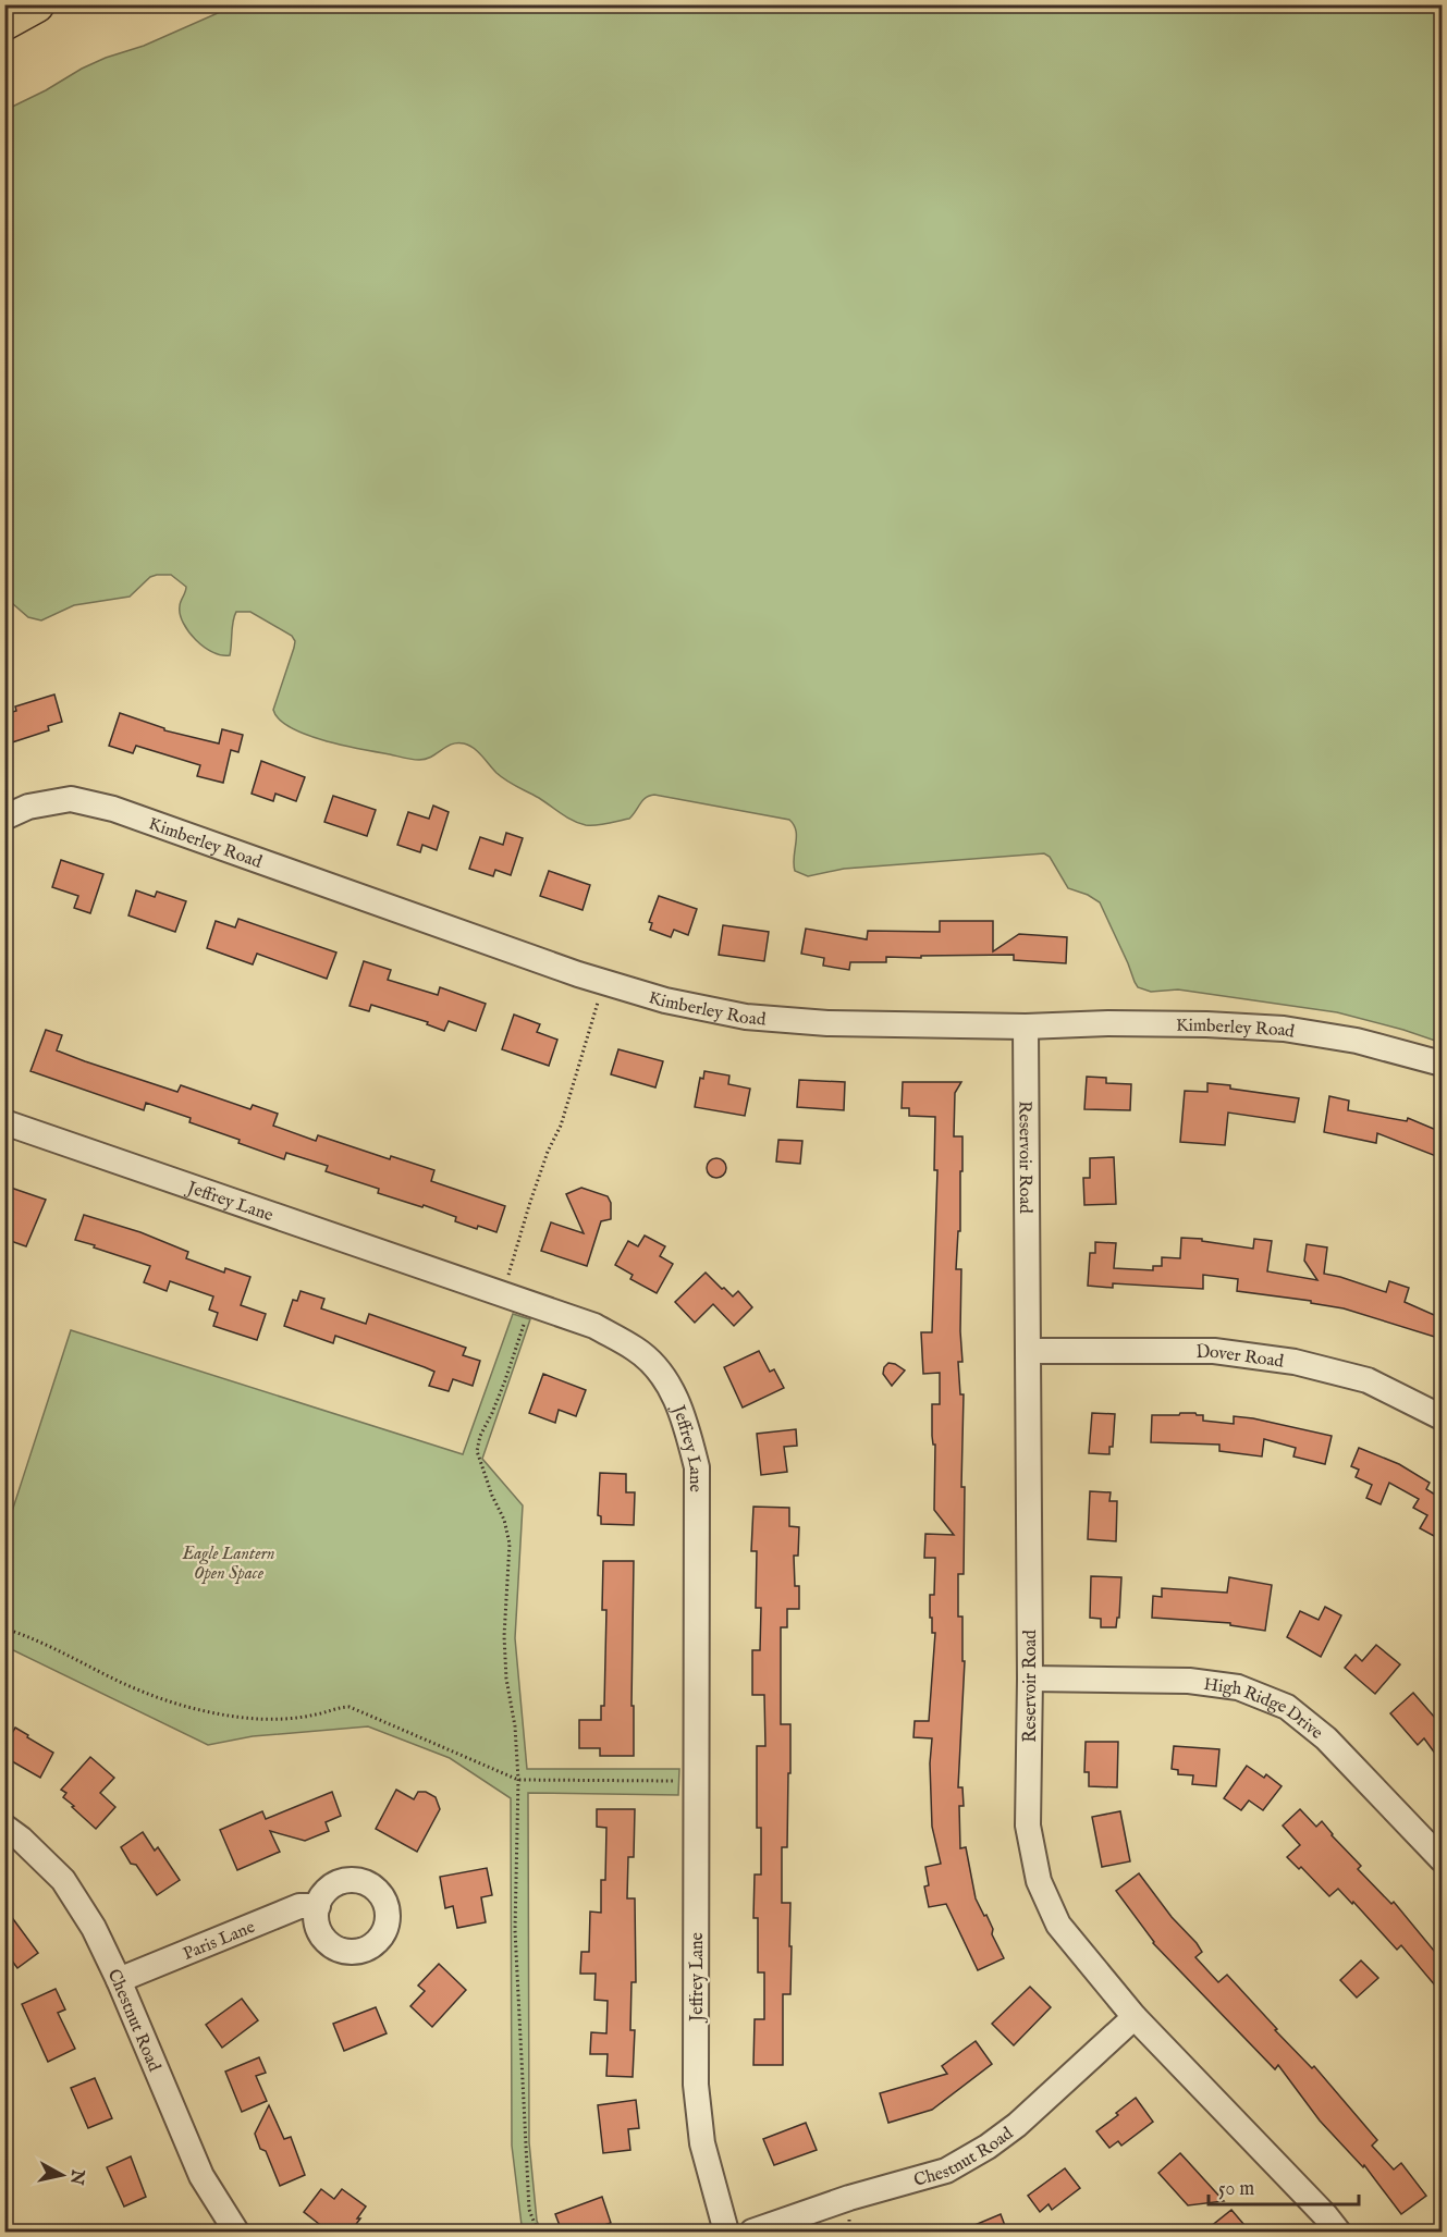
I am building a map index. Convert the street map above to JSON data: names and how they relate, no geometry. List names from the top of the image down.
{
  "streets": {
    "street": [
      "Kimberley Road",
      "Reservoir Road",
      "Jeffrey Lane",
      "Dover Road",
      "High Ridge Drive",
      "Paris Lane",
      "Chestnut Road"
    ]
  },
  "crossings": [
    ["Kimberley Road", "Reservoir Road"],
    ["Reservoir Road", "Dover Road"],
    ["Reservoir Road", "High Ridge Drive"],
    ["Reservoir Road", "Chestnut Road"],
    ["Paris Lane", "Chestnut Road"]
  ],
  "parks": ["Eagle Lantern Open Space"],
  "scale_bar": "50 m",
  "north": "right"
}
